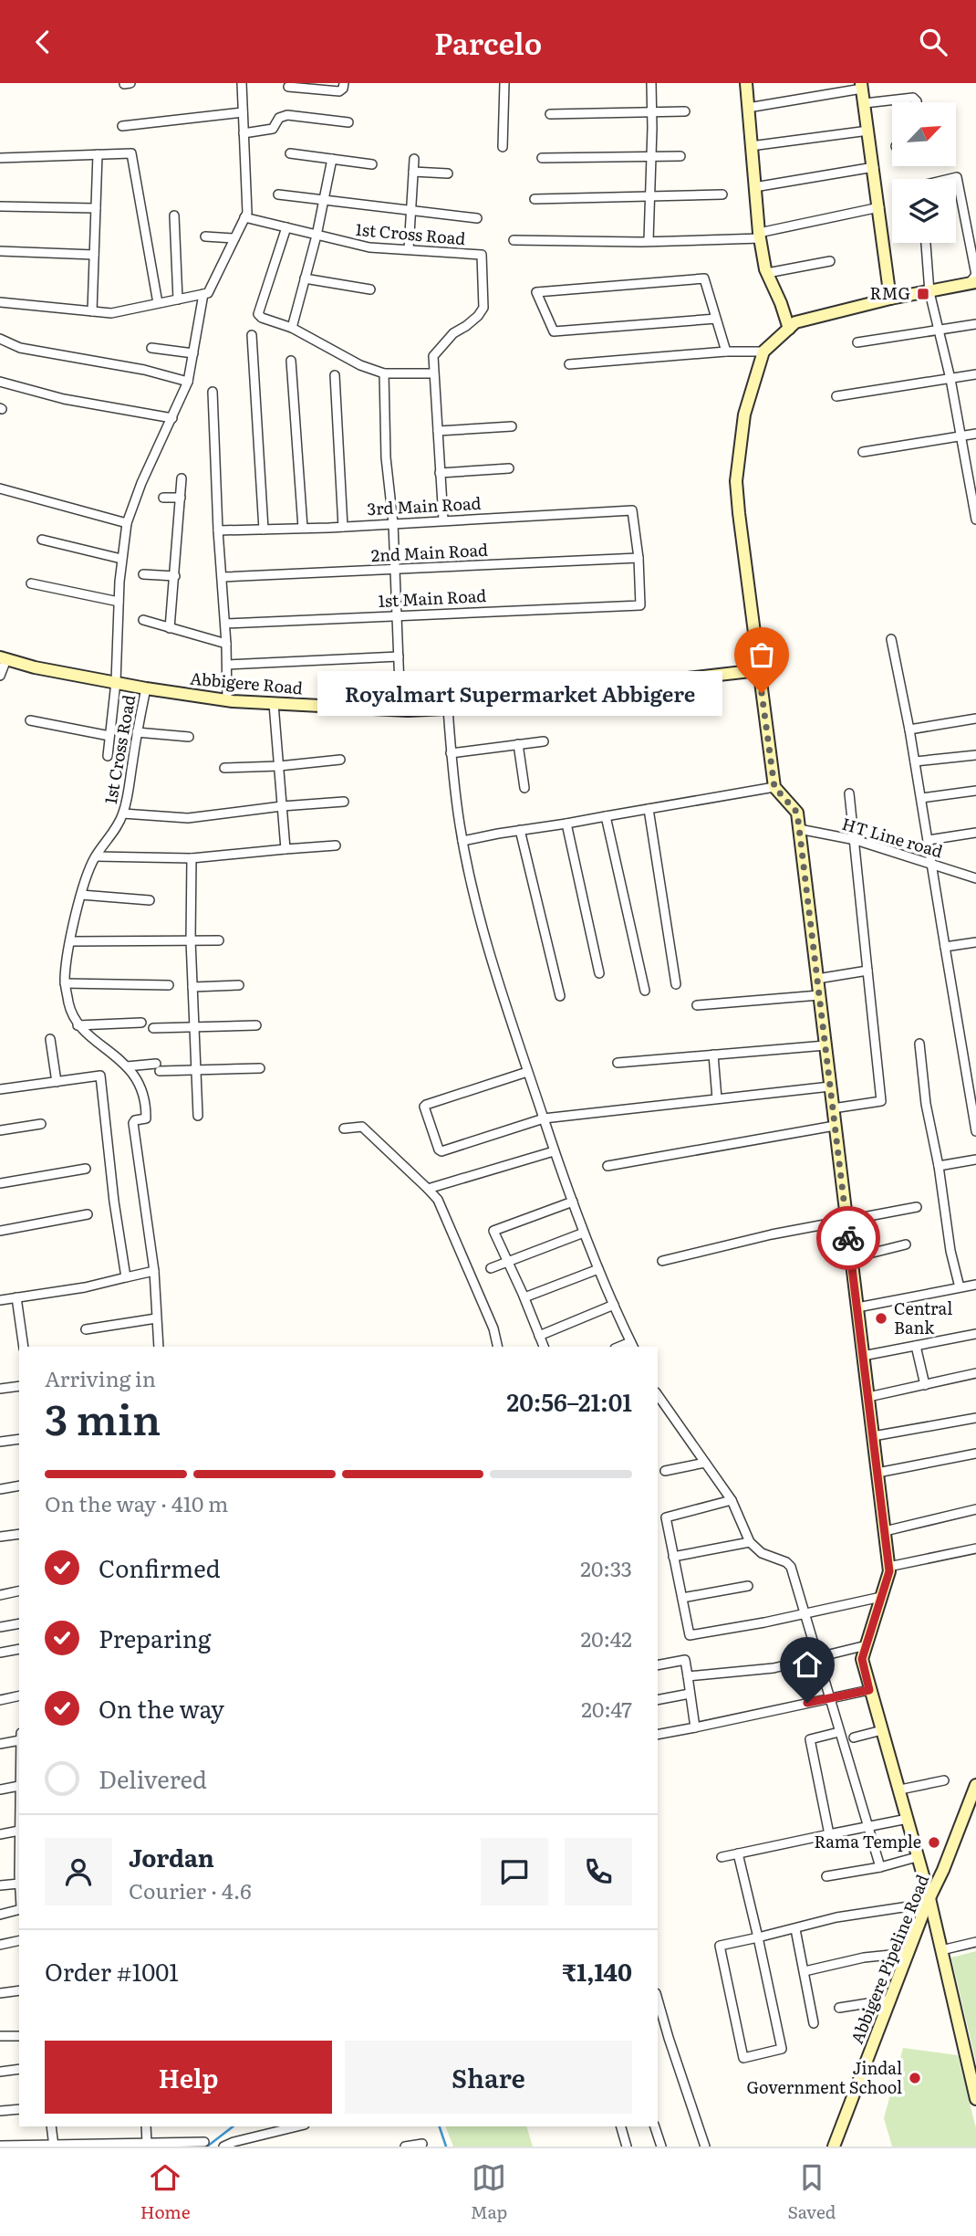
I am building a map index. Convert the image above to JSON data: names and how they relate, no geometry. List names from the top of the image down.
{
  "streets": {
    "main road": ["Abbigere Road", "Abbigere Pipeline Road"],
    "street": [
      "1st Cross Road",
      "3rd Main Road",
      "2nd Main Road",
      "1st Main Road",
      "HT Line road"
    ]
  },
  "crossings": [
    ["1st Cross Road", "3rd Main Road"],
    ["1st Cross Road", "Abbigere Road"],
    ["3rd Main Road", "2nd Main Road"],
    ["3rd Main Road", "1st Main Road"],
    ["2nd Main Road", "1st Main Road"]
  ],
  "places": {
    "transit": ["RMG"],
    "other": [
      "Royalmart Supermarket Abbigere",
      "Central Bank",
      "Rama Temple",
      "Jindal Government School"
    ]
  },
  "north": "top right",
  "page": {
    "header": "Parcelo",
    "bubble": "Royalmart Supermarket Abbigere",
    "heading": ["3 min", "Arriving in", "20:56–21:01"],
    "panel": [
      "Jordan",
      "Courier · 4.6",
      "Order #1001",
      "₹1,140"
    ],
    "bar": "On the way · 410 m",
    "list": [
      ["Confirmed", "20:33"],
      ["Preparing", "20:42"],
      ["On the way", "20:47"],
      "Delivered"
    ],
    "buttons": ["Help", "Share"],
    "tabs": ["Home", "Map", "Saved"]
  }
}
